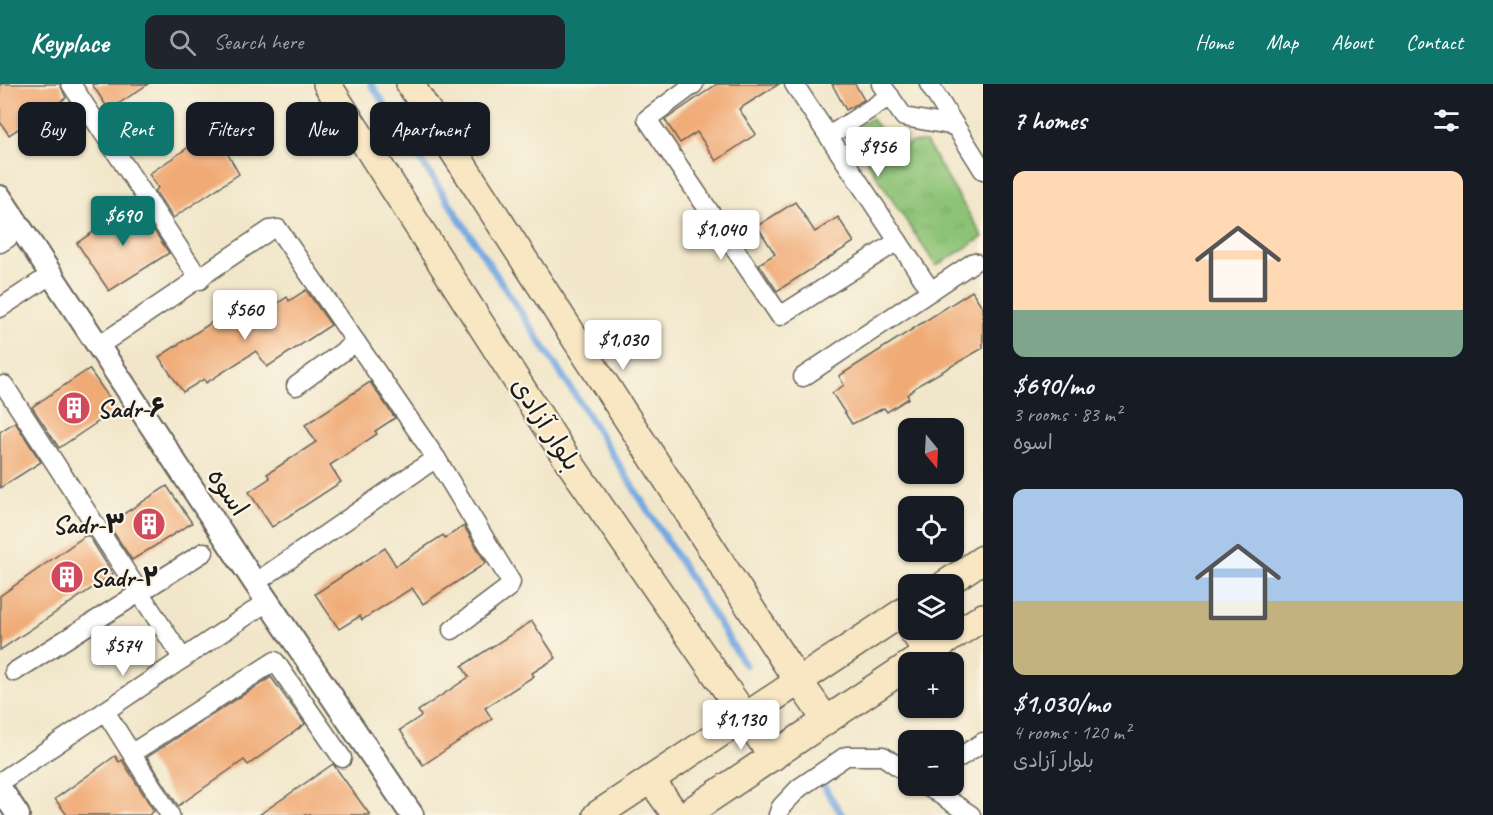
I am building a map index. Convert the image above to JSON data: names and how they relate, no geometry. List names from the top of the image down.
{
  "streets": {
    "main road": ["بلوار آزادی"],
    "street": ["اسوه"]
  },
  "places": {
    "building": ["Sadr-۶", "Sadr-۳", "Sadr-۲"]
  },
  "north": "bottom",
  "page": {
    "header": "Keyplace",
    "search": "Search here",
    "nav": [
      "Home",
      "Map",
      "About",
      "Contact"
    ],
    "heading": "7 homes",
    "chip": [
      "Buy",
      "Rent",
      "Filters",
      "New",
      "Apartment"
    ],
    "price": [
      "$956",
      "$690",
      "$1,040",
      "$560",
      "$1,030",
      "$574",
      "$1,130"
    ],
    "list": [
      {
        "name": "$690/mo",
        "note": "3 rooms · 83 m² · اسوه"
      },
      {
        "name": "$1,030/mo",
        "note": "4 rooms · 120 m² · بلوار آزادی"
      }
    ],
    "map_buttons": ["+", "−"]
  }
}
